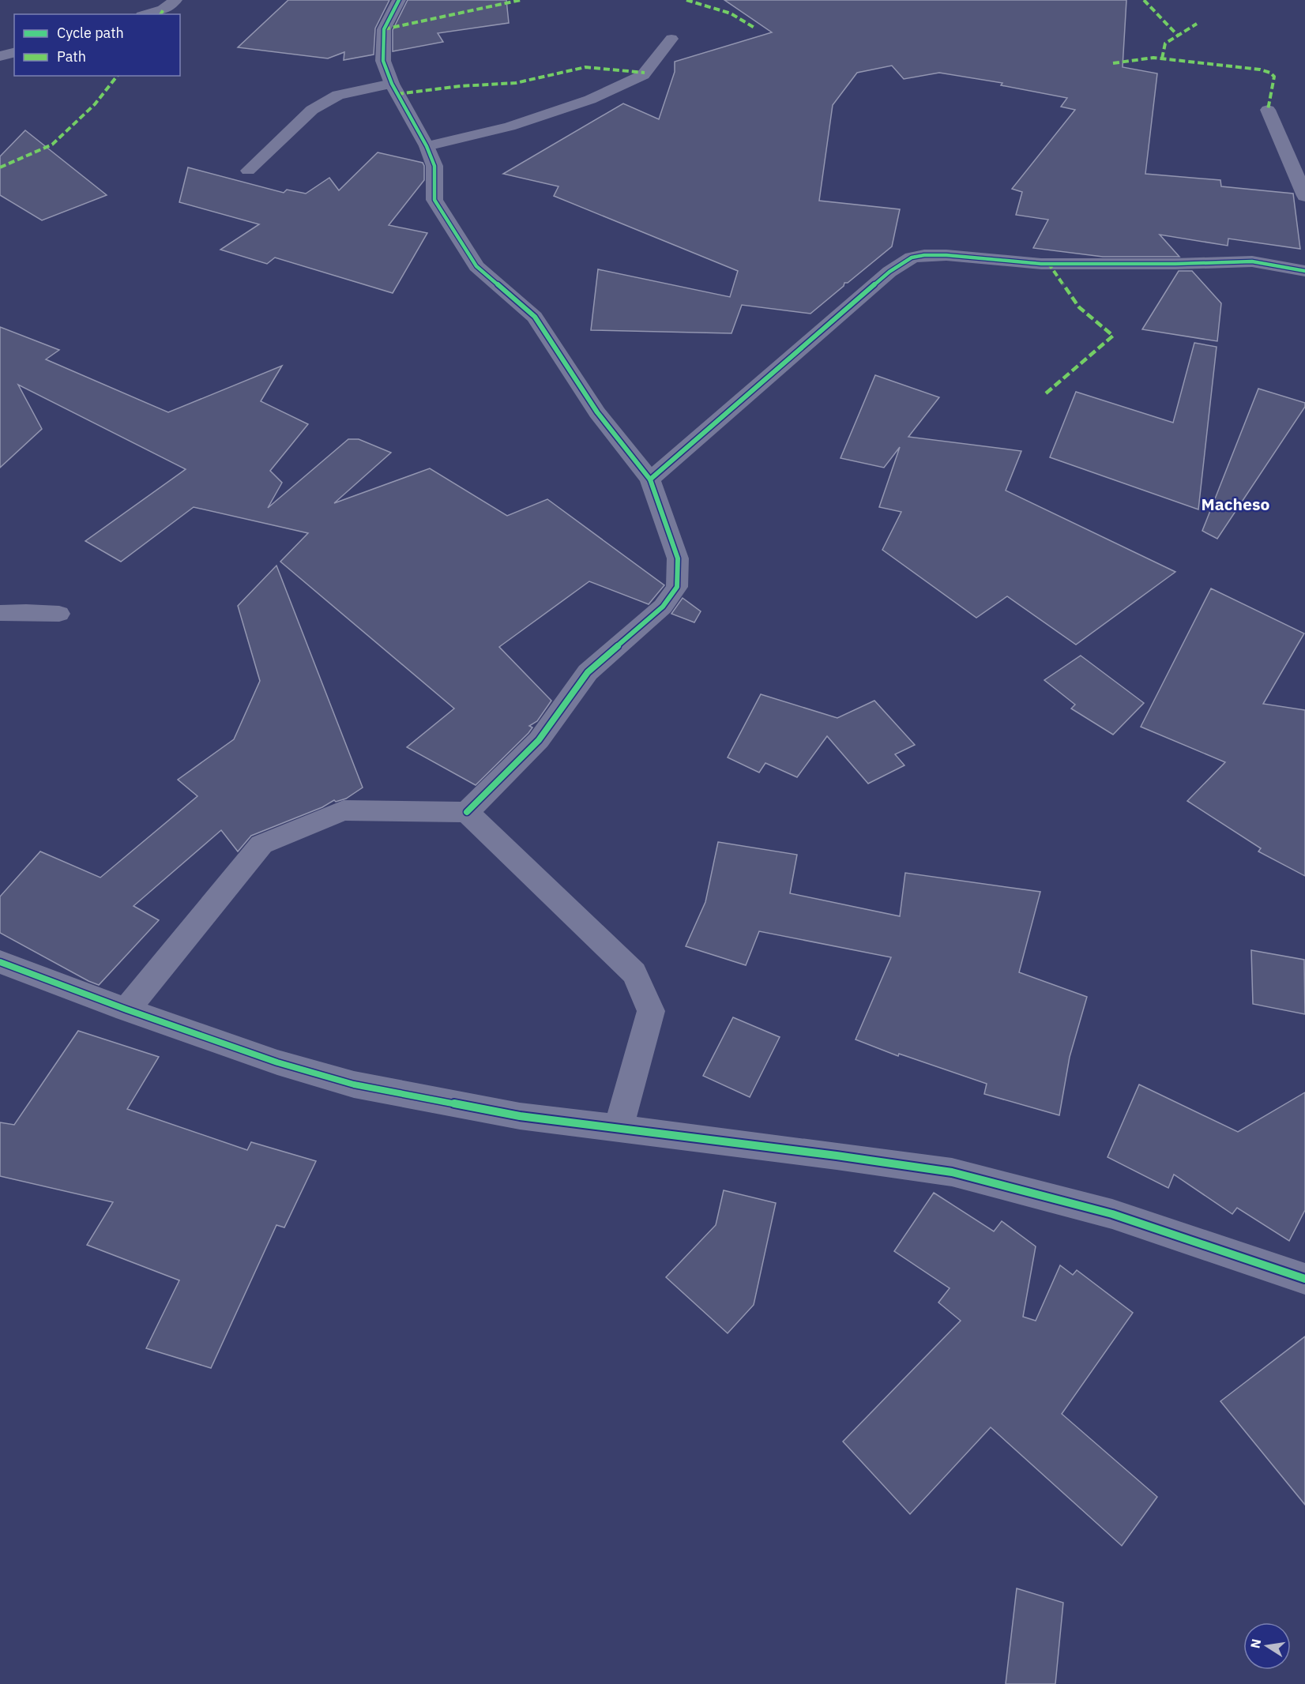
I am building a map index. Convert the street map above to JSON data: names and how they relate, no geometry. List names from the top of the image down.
{
  "districts": ["Macheso"],
  "legend": ["Cycle path", "Path"],
  "north": "left"
}
